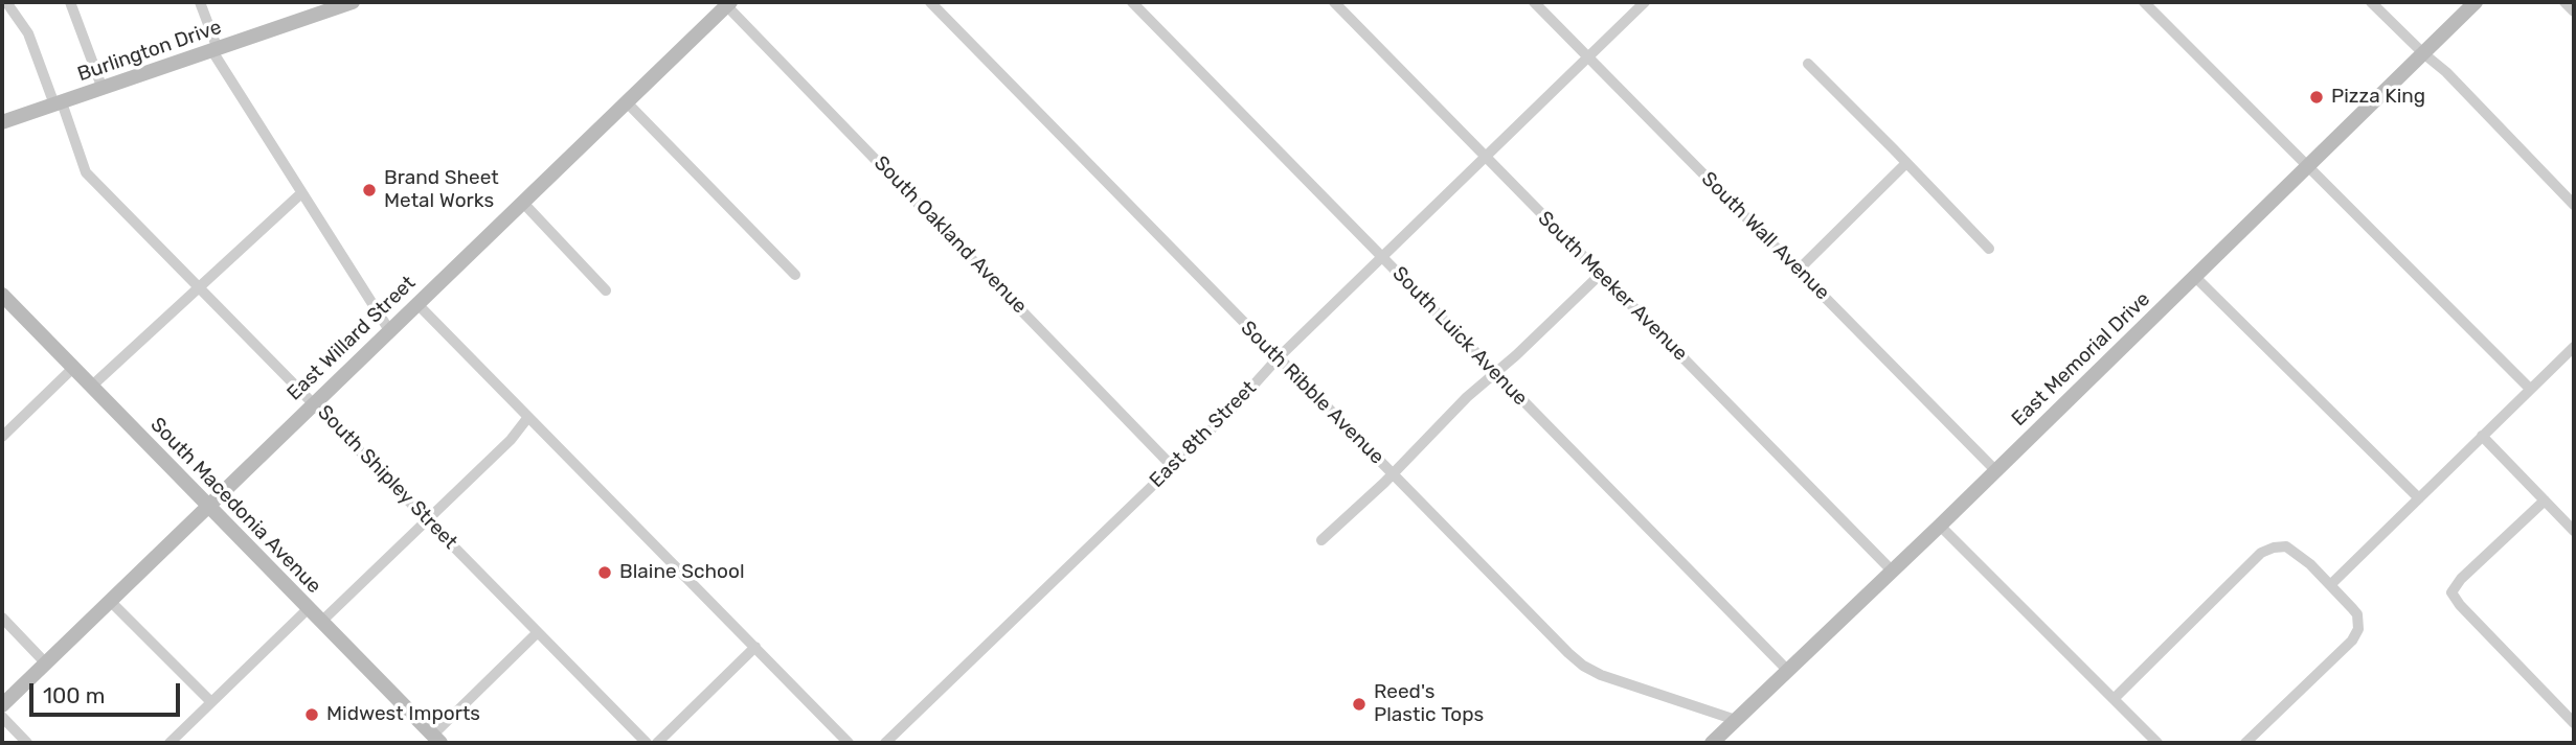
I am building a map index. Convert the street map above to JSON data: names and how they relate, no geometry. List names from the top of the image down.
{
  "streets": {
    "street": [
      "Burlington Drive",
      "South Oakland Avenue",
      "South Wall Avenue",
      "South Meeker Avenue",
      "South Luick Avenue",
      "East Willard Street",
      "East Memorial Drive",
      "South Ribble Avenue",
      "East 8th Street",
      "South Shipley Street",
      "South Macedonia Avenue"
    ]
  },
  "crossings": [
    ["Burlington Drive", "South Shipley Street"],
    ["South Oakland Avenue", "East Willard Street"],
    ["South Oakland Avenue", "East 8th Street"],
    ["South Wall Avenue", "East Memorial Drive"],
    ["South Wall Avenue", "East 8th Street"],
    ["South Meeker Avenue", "East Memorial Drive"],
    ["South Meeker Avenue", "East 8th Street"],
    ["South Luick Avenue", "East Memorial Drive"],
    ["South Luick Avenue", "East 8th Street"],
    ["East Willard Street", "South Shipley Street"],
    ["East Willard Street", "South Macedonia Avenue"],
    ["East Memorial Drive", "South Ribble Avenue"],
    ["South Ribble Avenue", "East 8th Street"]
  ],
  "places": [
    "Pizza King",
    "Brand Sheet Metal Works",
    "Blaine School",
    "Reed's Plastic Tops",
    "Midwest Imports"
  ],
  "scale_bar": "100 m"
}
